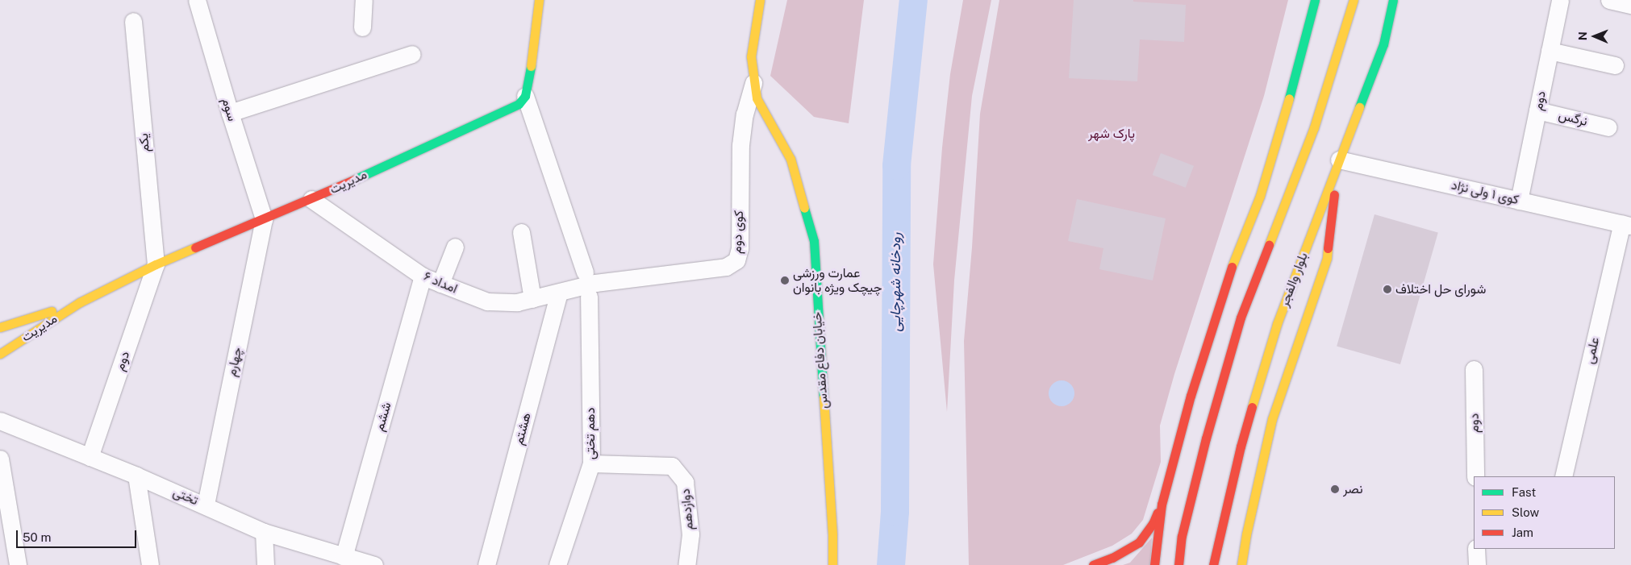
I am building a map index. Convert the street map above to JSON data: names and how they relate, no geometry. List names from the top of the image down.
{
  "streets": {
    "main road": ["مدیریت", "بلوار والفجر", "خیابان دفاع مقدس"],
    "street": [
      "دوم",
      "سوم",
      "نرگس",
      "یکم",
      "کوی ۱ ولی نژاد",
      "کوی دوم",
      "امداد ۶",
      "علمی",
      "چهارم",
      "ششم",
      "هشتم",
      "دهم تختی",
      "تختی",
      "دوازدهم"
    ]
  },
  "crossings": [
    ["دوم", "نرگس"],
    ["دوم", "یکم"],
    ["دوم", "مدیریت"],
    ["دوم", "کوی ۱ ولی نژاد"],
    ["دوم", "تختی"],
    ["سوم", "مدیریت"],
    ["سوم", "چهارم"],
    ["یکم", "مدیریت"],
    ["مدیریت", "امداد ۶"],
    ["مدیریت", "چهارم"],
    ["مدیریت", "دهم تختی"],
    ["کوی ۱ ولی نژاد", "بلوار والفجر"],
    ["کوی ۱ ولی نژاد", "علمی"],
    ["کوی دوم", "امداد ۶"],
    ["کوی دوم", "خیابان دفاع مقدس"],
    ["کوی دوم", "دهم تختی"],
    ["امداد ۶", "ششم"],
    ["امداد ۶", "هشتم"],
    ["امداد ۶", "دهم تختی"],
    ["چهارم", "تختی"],
    ["ششم", "تختی"],
    ["دهم تختی", "دوازدهم"]
  ],
  "water": ["رودخانه شهرچایی"],
  "parks": ["پارک شهر"],
  "places": ["عمارت ورزشی چیچک ویژه بانوان", "شورای حل اختلاف", "نصر"],
  "legend": ["Fast", "Slow", "Jam"],
  "scale_bar": "50 m",
  "north": "left"
}
